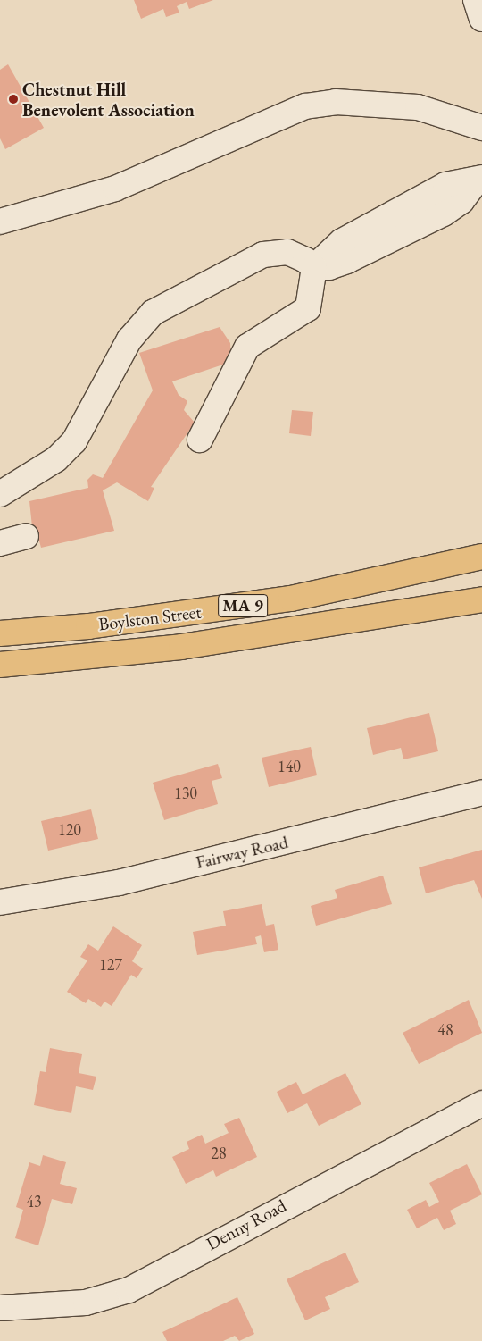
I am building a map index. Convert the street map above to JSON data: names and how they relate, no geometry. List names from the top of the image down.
{
  "streets": {
    "highway": ["MA 9", "Boylston Street"],
    "street": ["Fairway Road", "Denny Road"]
  },
  "places": ["Chestnut Hill Benevolent Association"],
  "house_numbers": [
    "140",
    "130",
    "120",
    "127",
    "48",
    "28",
    "43"
  ]
}
